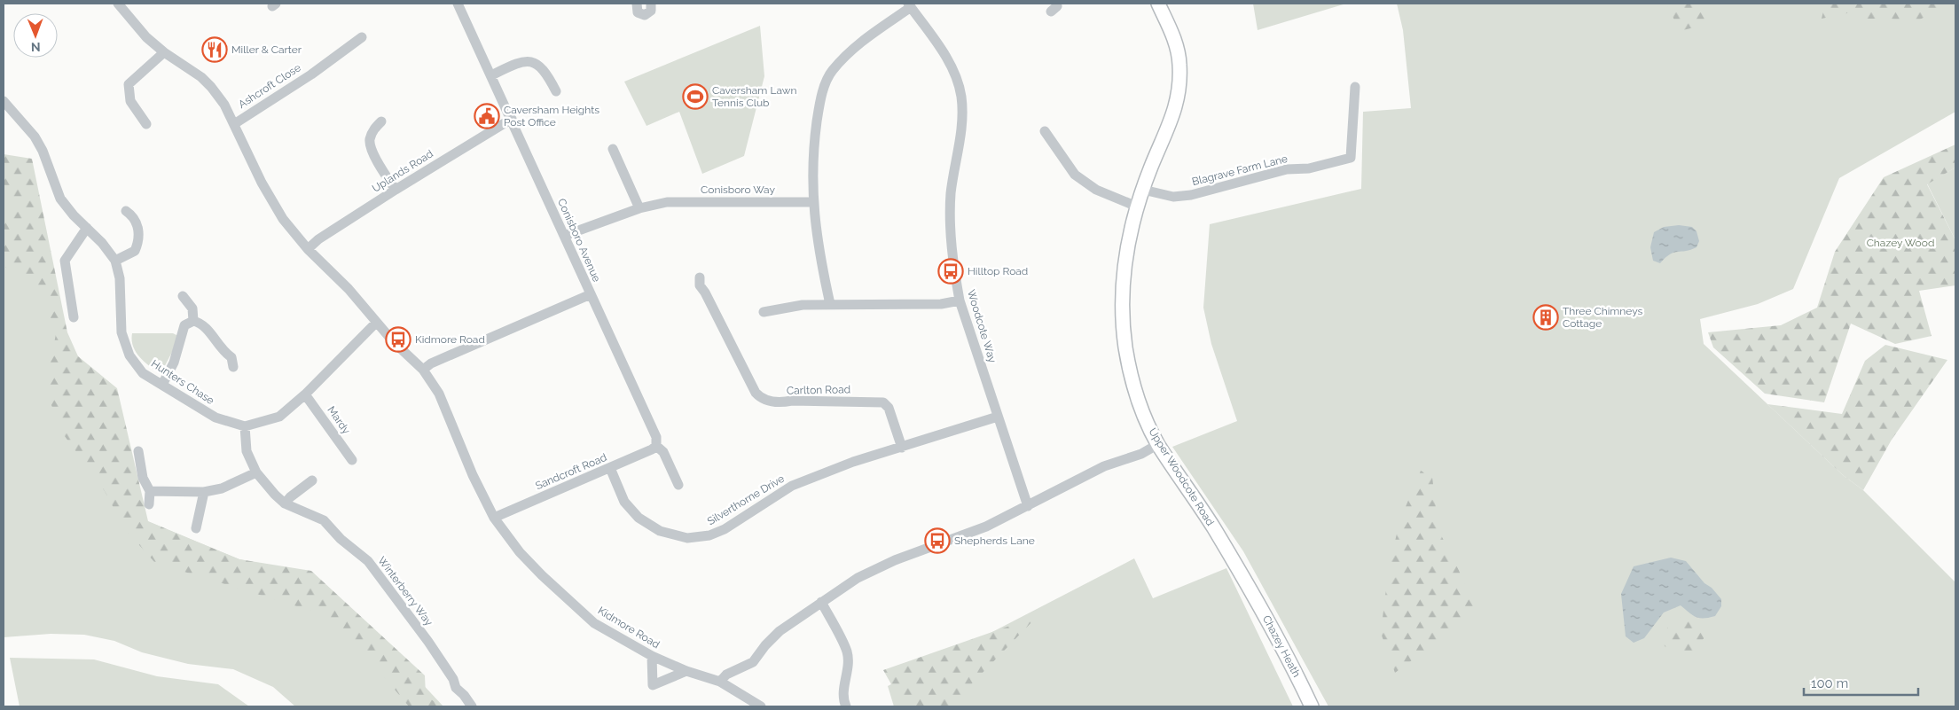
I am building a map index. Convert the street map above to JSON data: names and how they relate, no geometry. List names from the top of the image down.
{
  "streets": {
    "main road": ["Upper Woodcote Road", "Chazey Heath"],
    "street": [
      "Ashcroft Close",
      "Blagrave Farm Lane",
      "Uplands Road",
      "Conisboro Way",
      "Conisboro Avenue",
      "Woodcote Way",
      "Hunters Chase",
      "Carlton Road",
      "Mardy",
      "Sandcroft Road",
      "Silverthorne Drive",
      "Winterberry Way",
      "Kidmore Road"
    ]
  },
  "crossings": [
    ["Ashcroft Close", "Kidmore Road"],
    ["Blagrave Farm Lane", "Upper Woodcote Road"],
    ["Uplands Road", "Conisboro Avenue"],
    ["Uplands Road", "Kidmore Road"],
    ["Conisboro Way", "Conisboro Avenue"],
    ["Conisboro Avenue", "Sandcroft Road"],
    ["Woodcote Way", "Silverthorne Drive"],
    ["Hunters Chase", "Winterberry Way"],
    ["Carlton Road", "Silverthorne Drive"],
    ["Sandcroft Road", "Silverthorne Drive"],
    ["Sandcroft Road", "Kidmore Road"],
    ["Upper Woodcote Road", "Chazey Heath"]
  ],
  "parks": ["Chazey Wood"],
  "places": {
    "restaurant": ["Miller & Carter"],
    "sports": ["Caversham Lawn Tennis Club"],
    "public building": ["Caversham Heights Post Office"],
    "bus stop": ["Hilltop Road", "Kidmore Road", "Shepherds Lane"],
    "building": ["Three Chimneys Cottage"]
  },
  "scale_bar": "100 m",
  "north": "bottom"
}
